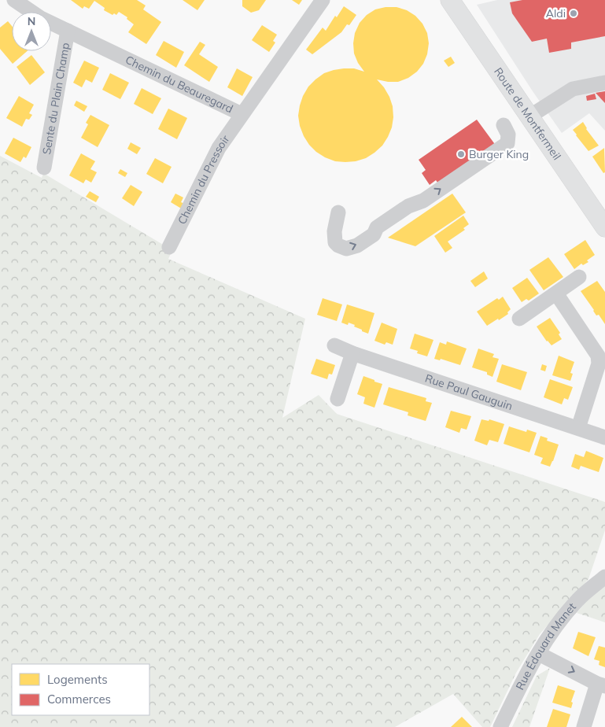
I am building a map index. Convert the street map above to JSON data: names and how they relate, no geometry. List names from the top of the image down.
{
  "streets": {
    "main road": ["Route de Montfermeil"],
    "street": [
      "Chemin du Beauregard",
      "Sente du Plain Champ",
      "Chemin du Pressoir",
      "Rue Paul Gauguin",
      "Rue Édouard Manet"
    ]
  },
  "crossings": [
    ["Chemin du Beauregard", "Sente du Plain Champ"],
    ["Chemin du Beauregard", "Chemin du Pressoir"]
  ],
  "places": ["Aldi", "Burger King"],
  "legend": ["Logements", "Commerces"],
  "north": "top"
}
